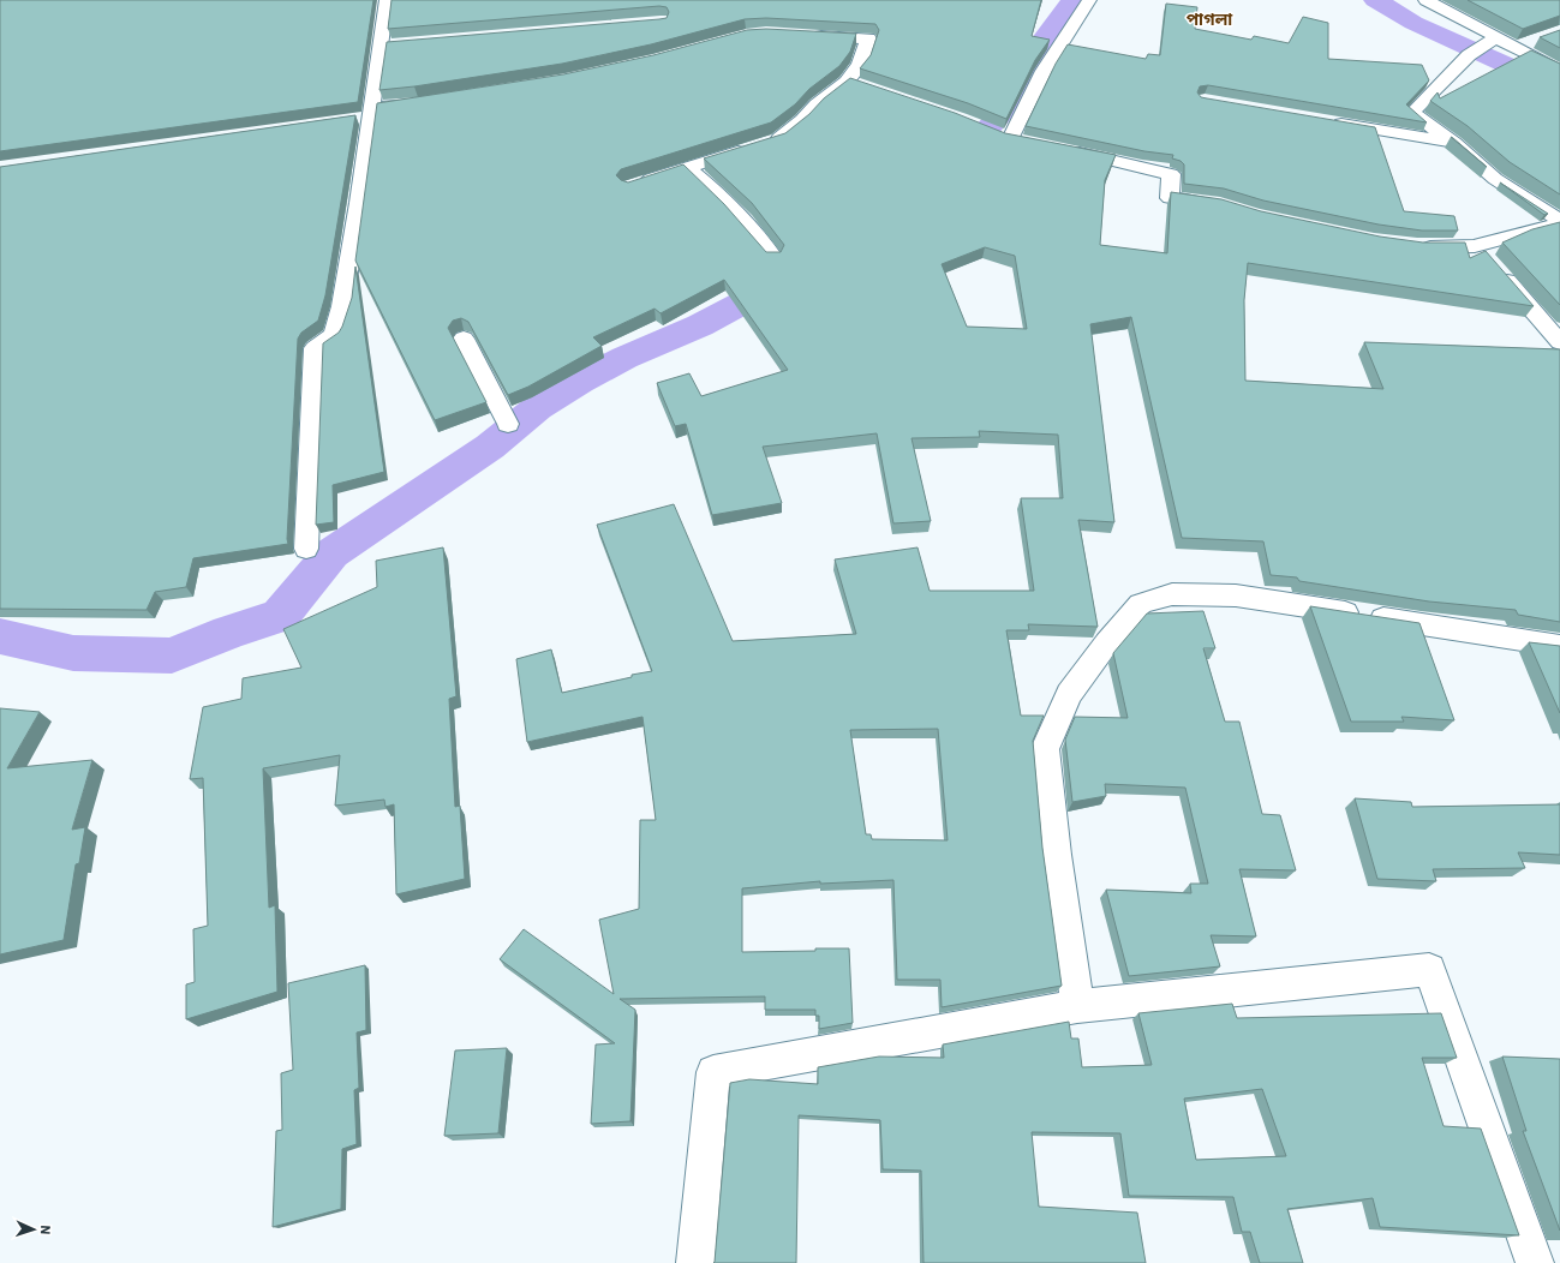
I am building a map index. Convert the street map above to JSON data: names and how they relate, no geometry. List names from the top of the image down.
{
  "districts": ["পাগলা"],
  "north": "right"
}
